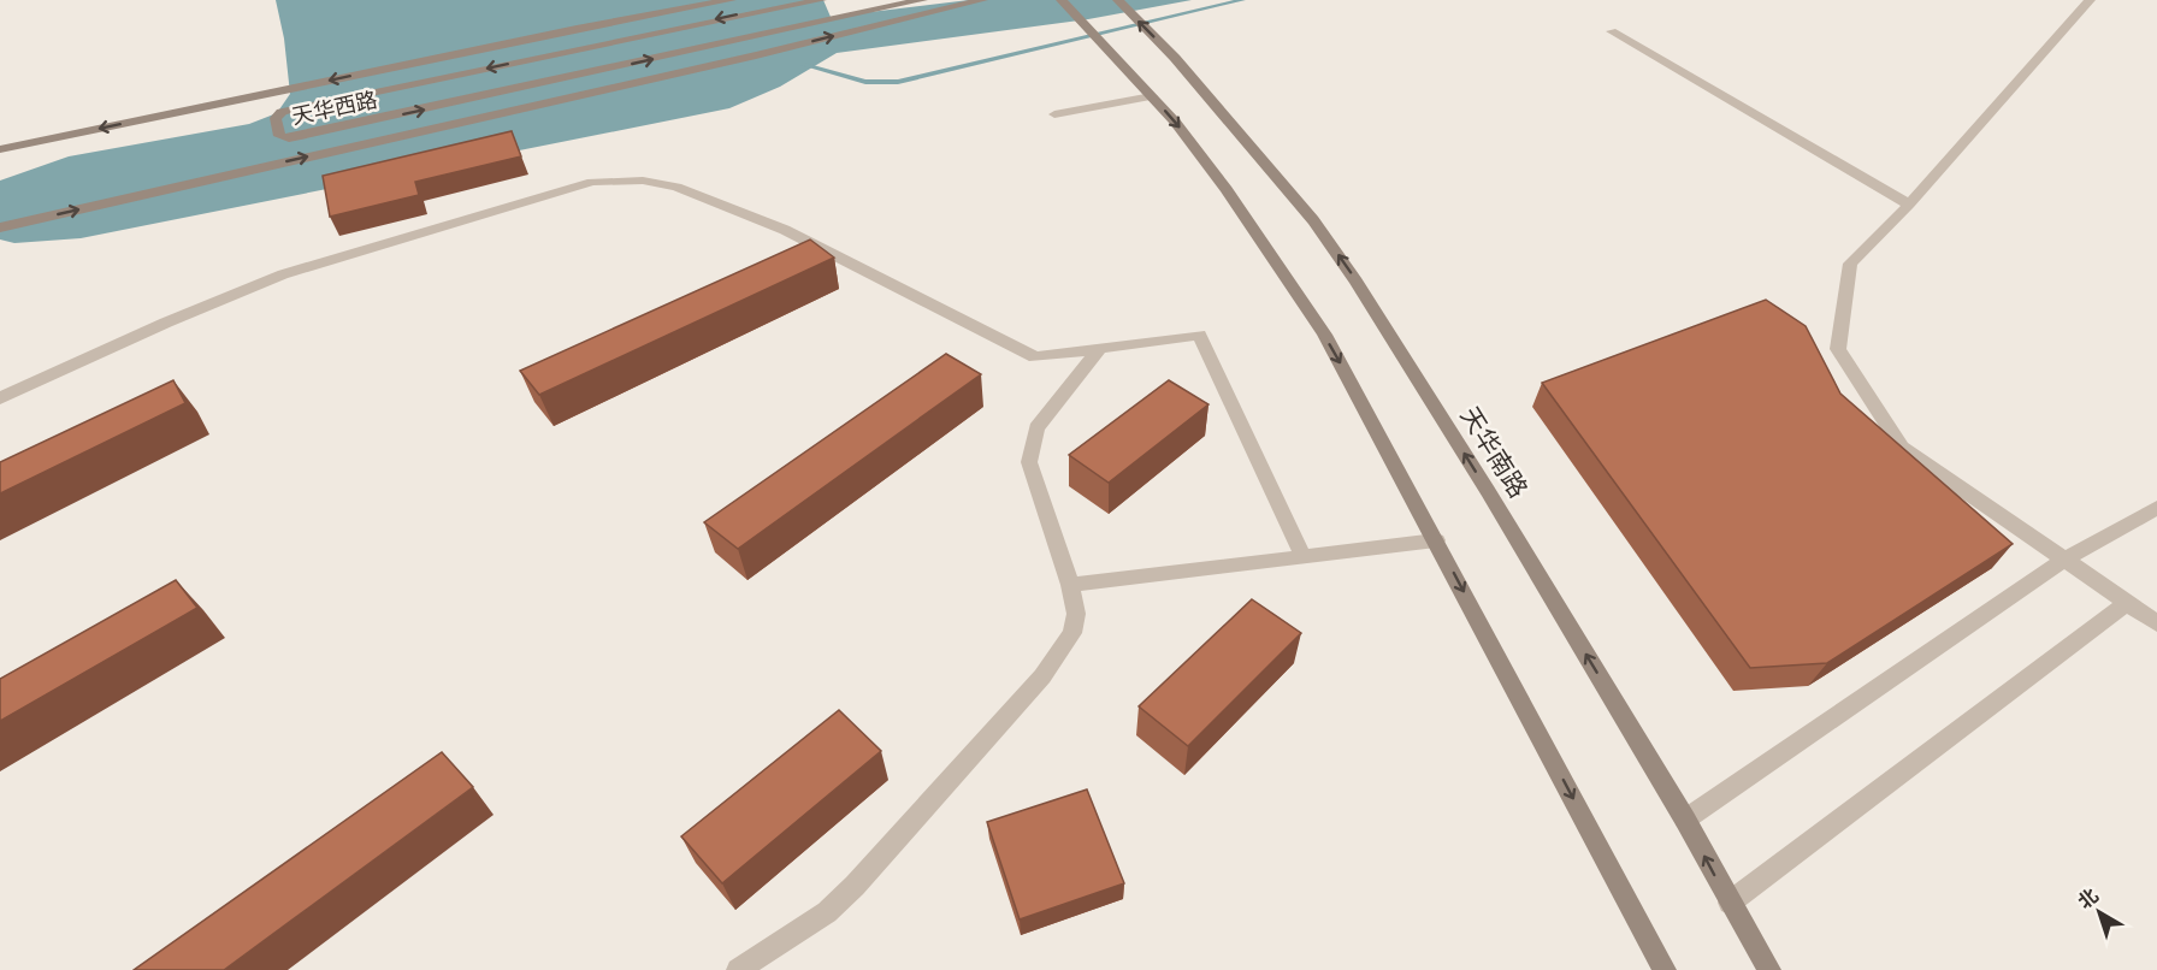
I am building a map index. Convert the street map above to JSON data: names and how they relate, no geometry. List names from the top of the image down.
{
  "streets": {
    "main road": ["天华西路", "天华南路"]
  },
  "north": "top left"
}
